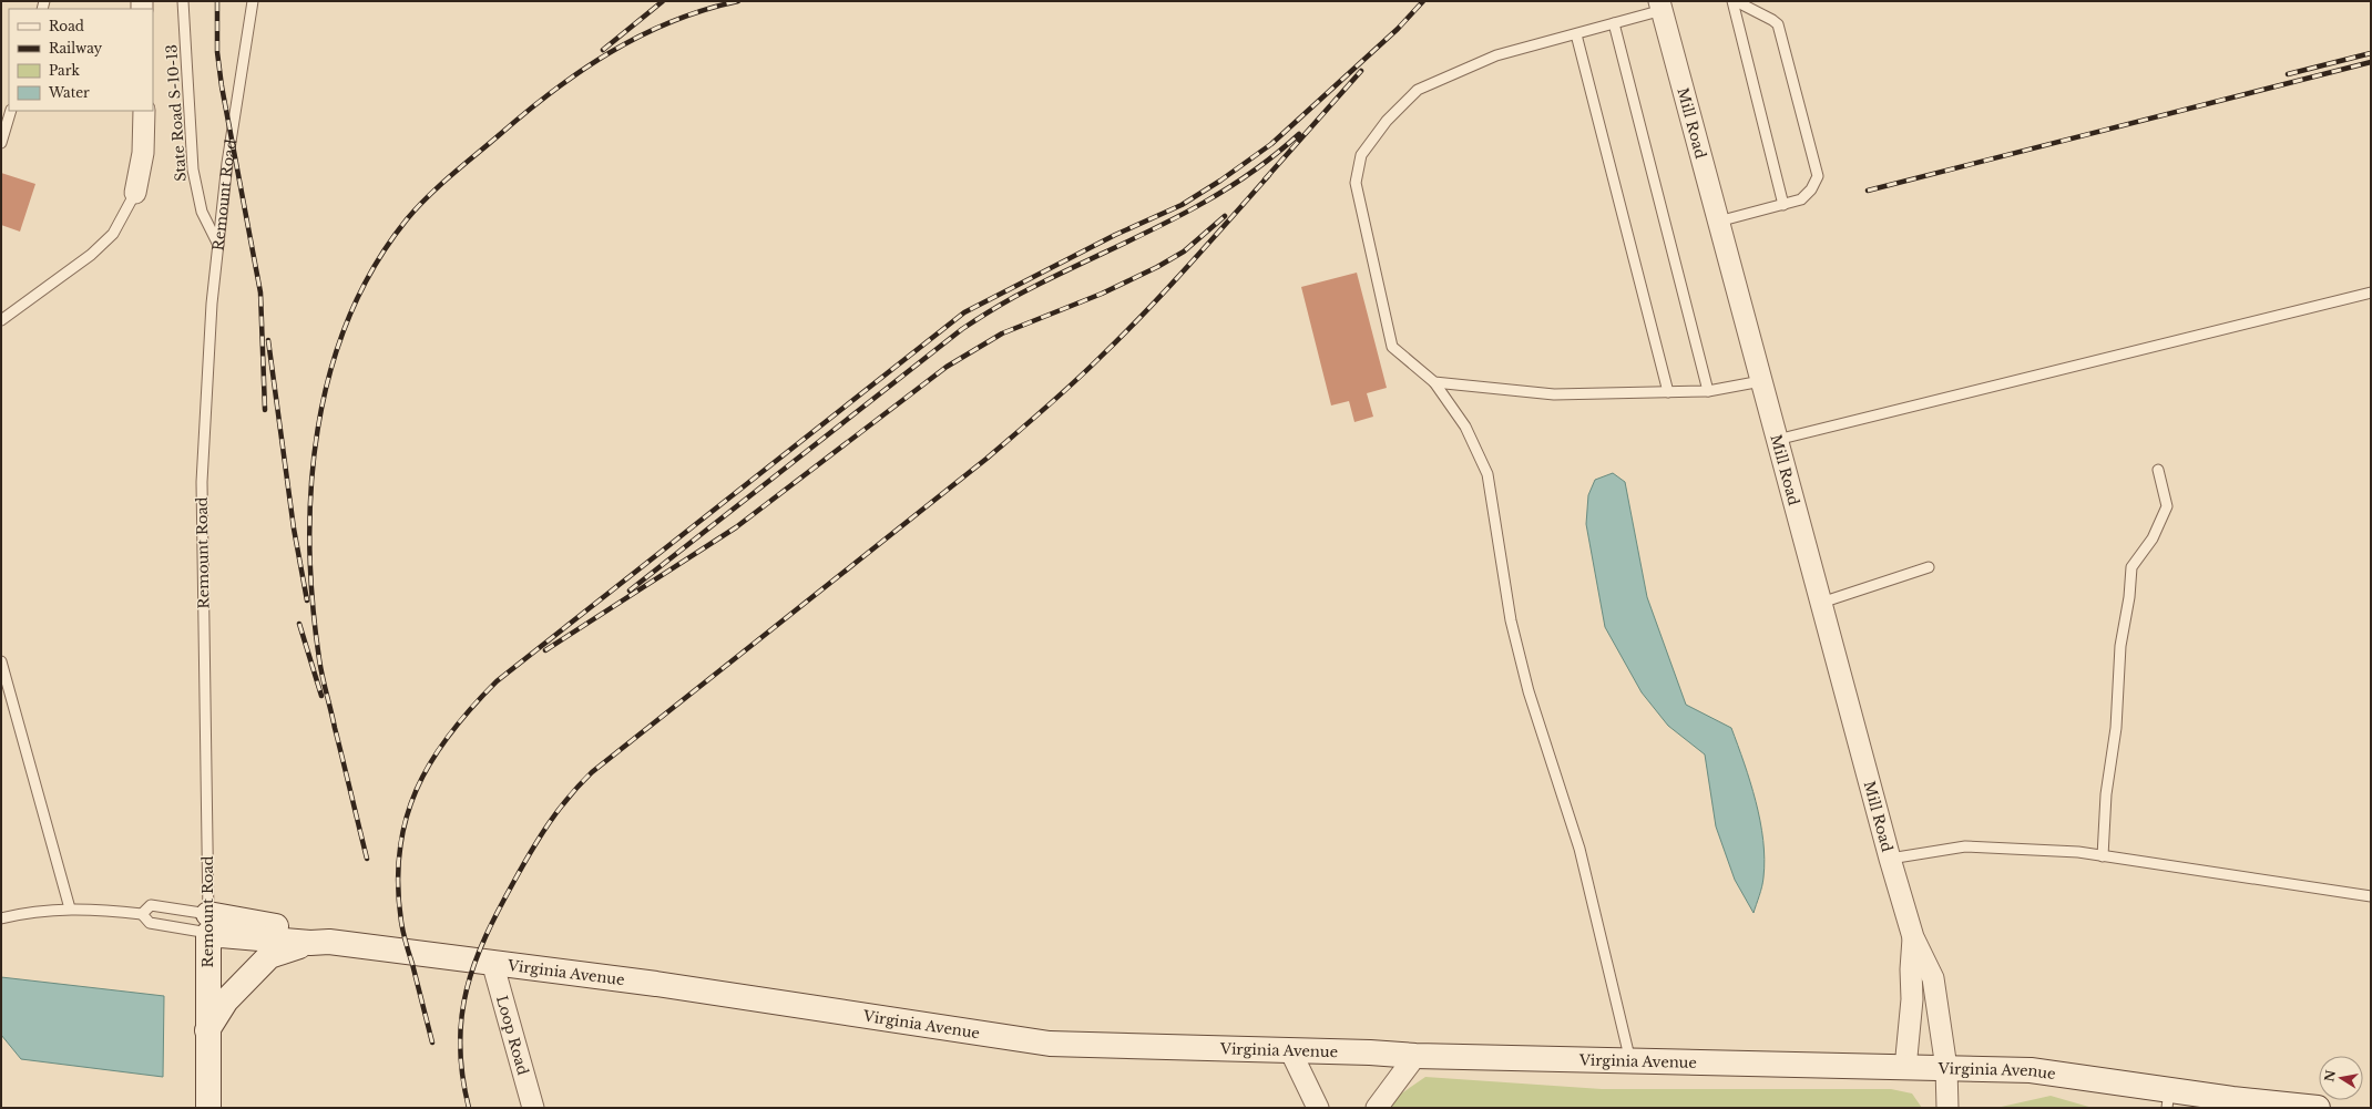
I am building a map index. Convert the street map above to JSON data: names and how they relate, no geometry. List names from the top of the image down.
{
  "streets": {
    "main road": ["Remount Road", "Virginia Avenue"],
    "street": ["Mill Road", "Loop Road"],
    "lane": ["State Road S-10-13"]
  },
  "crossings": [
    ["State Road S-10-13", "Remount Road"],
    ["Mill Road", "Virginia Avenue"],
    ["Remount Road", "Virginia Avenue"],
    ["Virginia Avenue", "Loop Road"]
  ],
  "legend": [
    "Road",
    "Railway",
    "Park",
    "Water"
  ],
  "north": "left"
}
